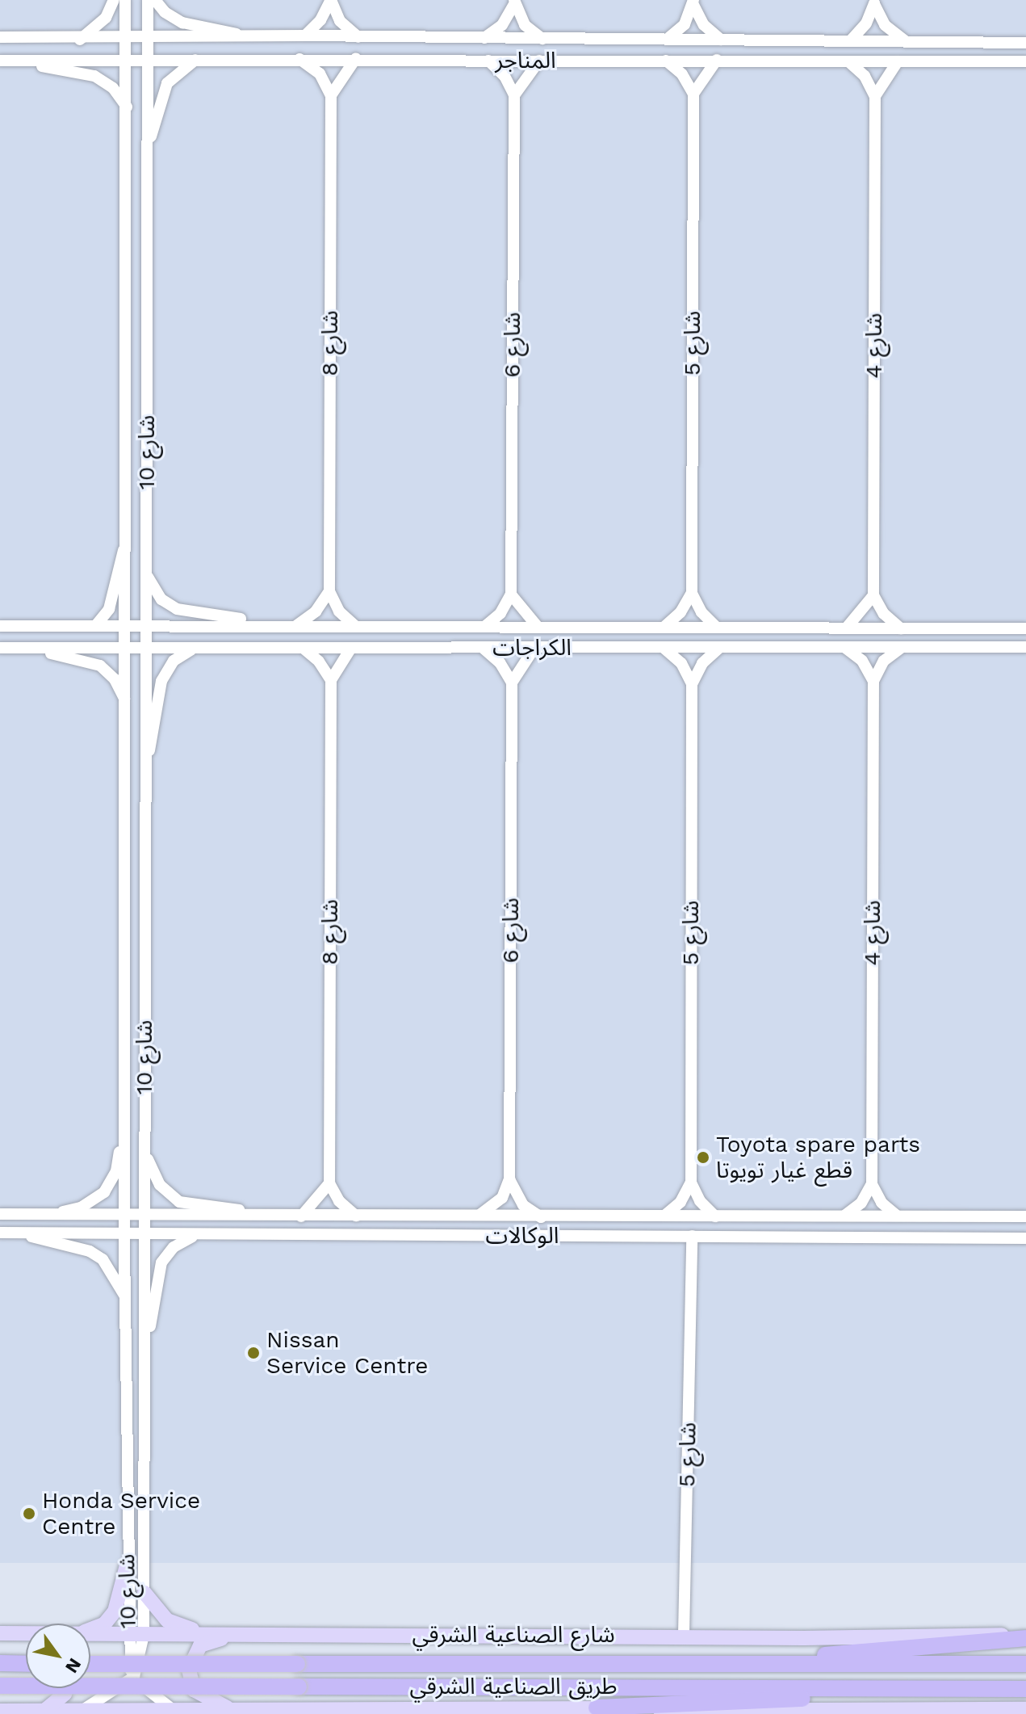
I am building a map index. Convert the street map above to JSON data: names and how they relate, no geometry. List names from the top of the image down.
{
  "streets": {
    "highway": ["طريق الصناعية الشرقي"],
    "main road": ["شارع الصناعية الشرقي"],
    "street": [
      "المناجر",
      "شارع 8",
      "شارع 5",
      "شارع 6",
      "شارع 4",
      "شارع 10",
      "الكراجات",
      "الوكالات"
    ]
  },
  "crossings": [
    ["المناجر", "شارع 10"],
    ["شارع 5", "الوكالات"],
    ["شارع 5", "شارع الصناعية الشرقي"],
    ["شارع 10", "الكراجات"],
    ["شارع 10", "الوكالات"],
    ["شارع 10", "شارع الصناعية الشرقي"]
  ],
  "places": ["Toyota spare parts قطع غيار تويوتا", "Nissan Service Centre", "Honda Service Centre"],
  "north": "bottom right"
}
